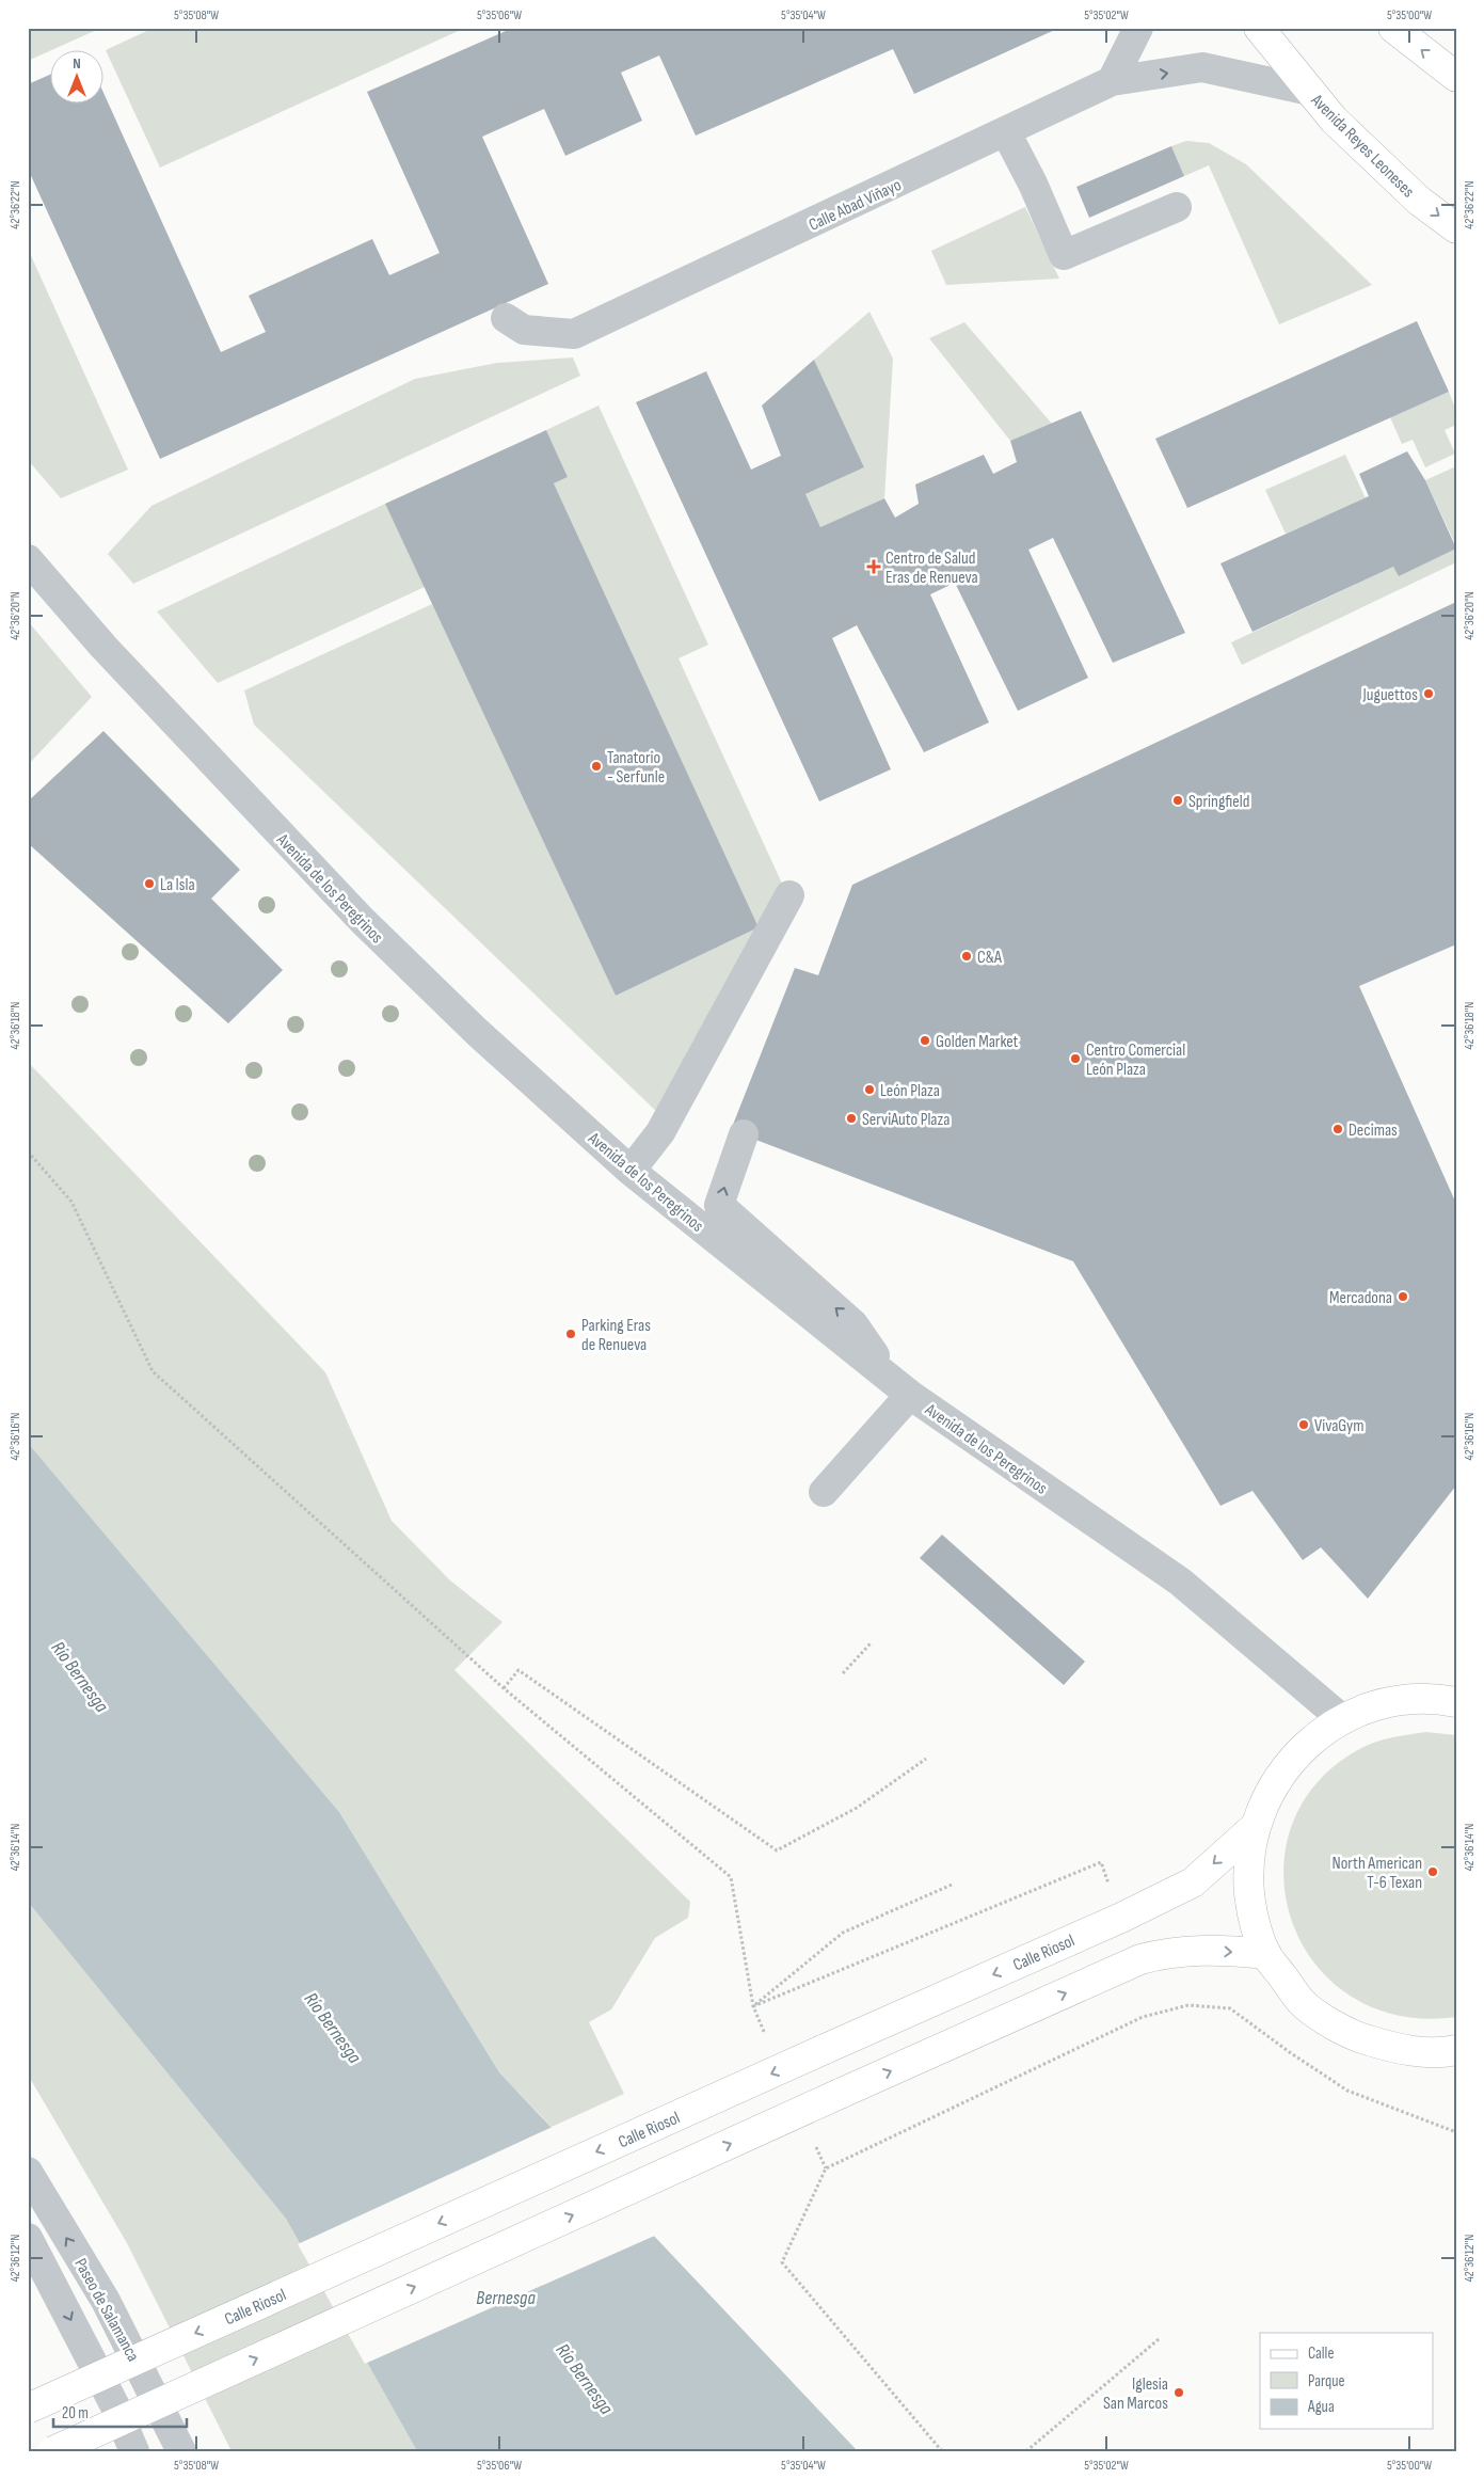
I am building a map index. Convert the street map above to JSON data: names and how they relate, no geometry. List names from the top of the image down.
{
  "streets": {
    "main road": ["Avenida Reyes Leoneses", "Calle Riosol"],
    "street": ["Calle Abad Viñayo", "Avenida de los Peregrinos", "Paseo de Salamanca"]
  },
  "crossings": [
    ["Avenida Reyes Leoneses", "Calle Abad Viñayo"]
  ],
  "water": ["Río Bernesga", "Bernesga"],
  "places": {
    "health": ["Centro de Salud Eras de Renueva"],
    "other": [
      "Juguettos",
      "Tanatorio - Serfunle",
      "Springfield",
      "La Isla",
      "C&A",
      "Golden Market",
      "Centro Comercial León Plaza",
      "León Plaza",
      "ServiAuto Plaza",
      "Decimas",
      "Mercadona",
      "Parking Eras de Renueva",
      "VivaGym",
      "North American T-6 Texan",
      "Iglesia San Marcos"
    ]
  },
  "legend": ["Calle", "Parque", "Agua"],
  "scale_bar": "20 m",
  "north": "top",
  "coordinates": [
    "5°35'08\"W",
    "5°35'06\"W",
    "5°35'04\"W",
    "5°35'02\"W",
    "5°35'00\"W",
    "42°36'22\"N",
    "42°36'20\"N",
    "42°36'18\"N",
    "42°36'16\"N",
    "42°36'14\"N",
    "42°36'12\"N"
  ]
}
